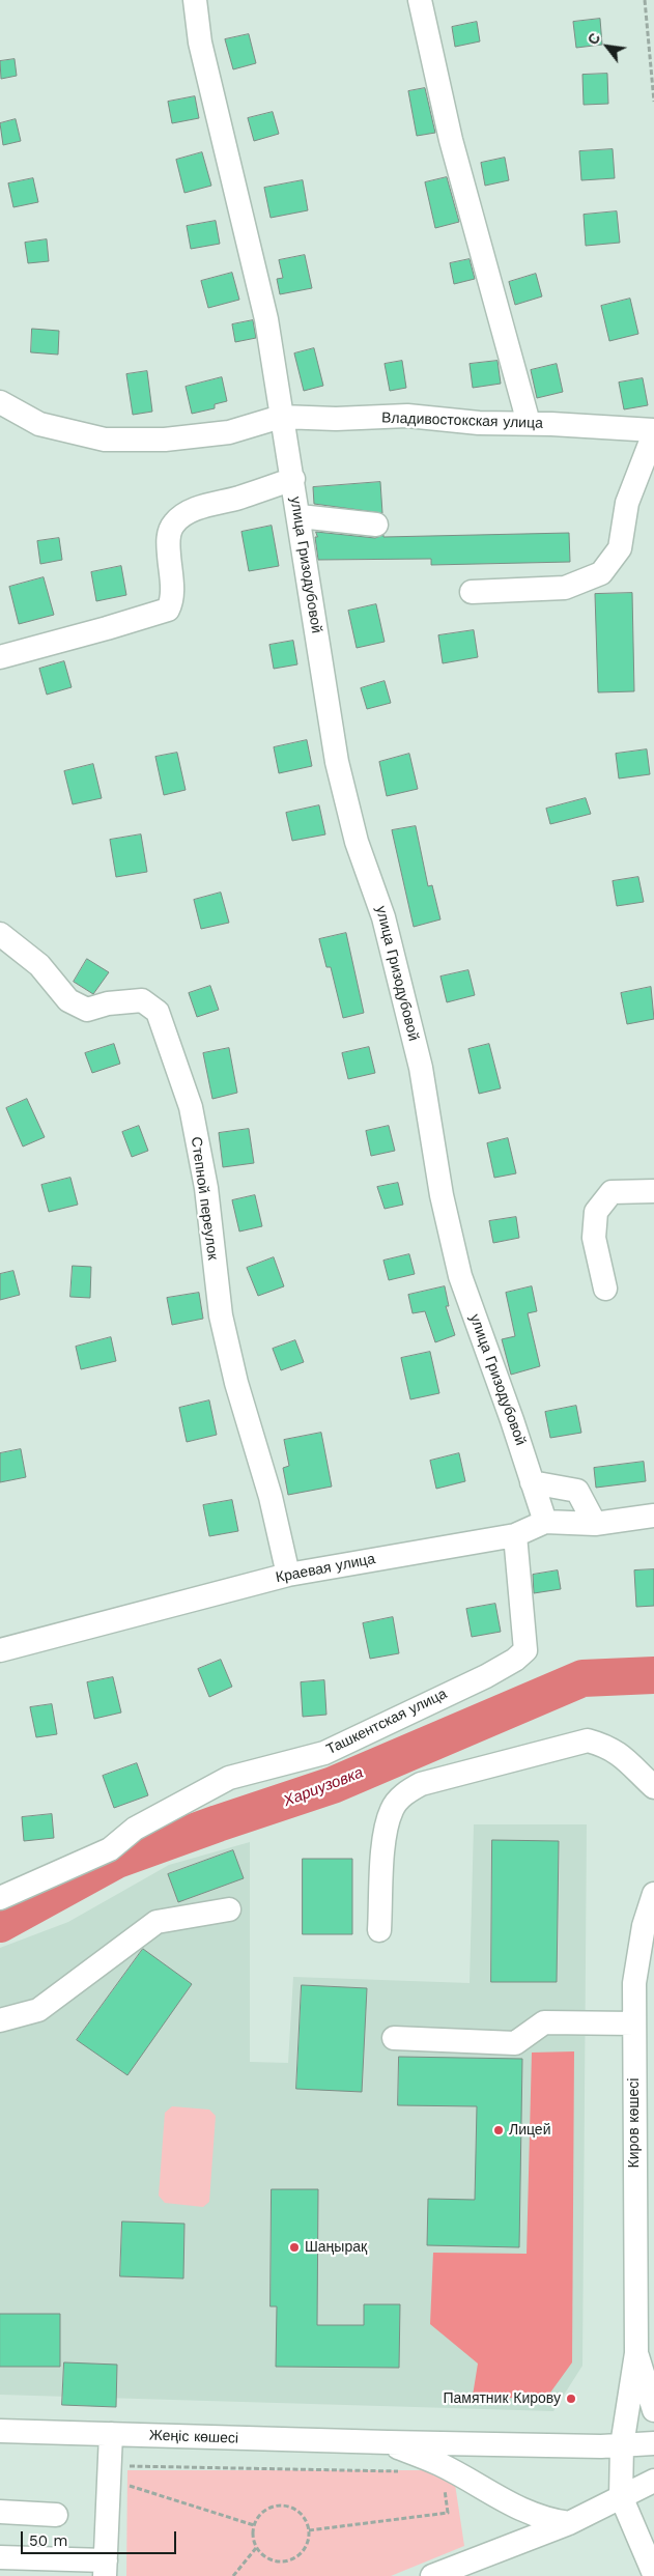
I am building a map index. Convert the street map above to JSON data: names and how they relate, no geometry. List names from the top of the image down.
{
  "streets": {
    "street": [
      "Владивостокская улица",
      "улица Гризодубовой",
      "Степной переулок",
      "Краевая улица",
      "Ташкентская улица",
      "Киров көшесі",
      "Жеңіс көшесі"
    ]
  },
  "crossings": [
    ["Владивостокская улица", "улица Гризодубовой"],
    ["улица Гризодубовой", "Краевая улица"],
    ["Степной переулок", "Краевая улица"],
    ["Краевая улица", "Ташкентская улица"]
  ],
  "water": ["Хариузовка"],
  "places": ["Лицей", "Шаңырақ", "Памятник Кирову"],
  "scale_bar": "50 m",
  "north": "top left"
}
